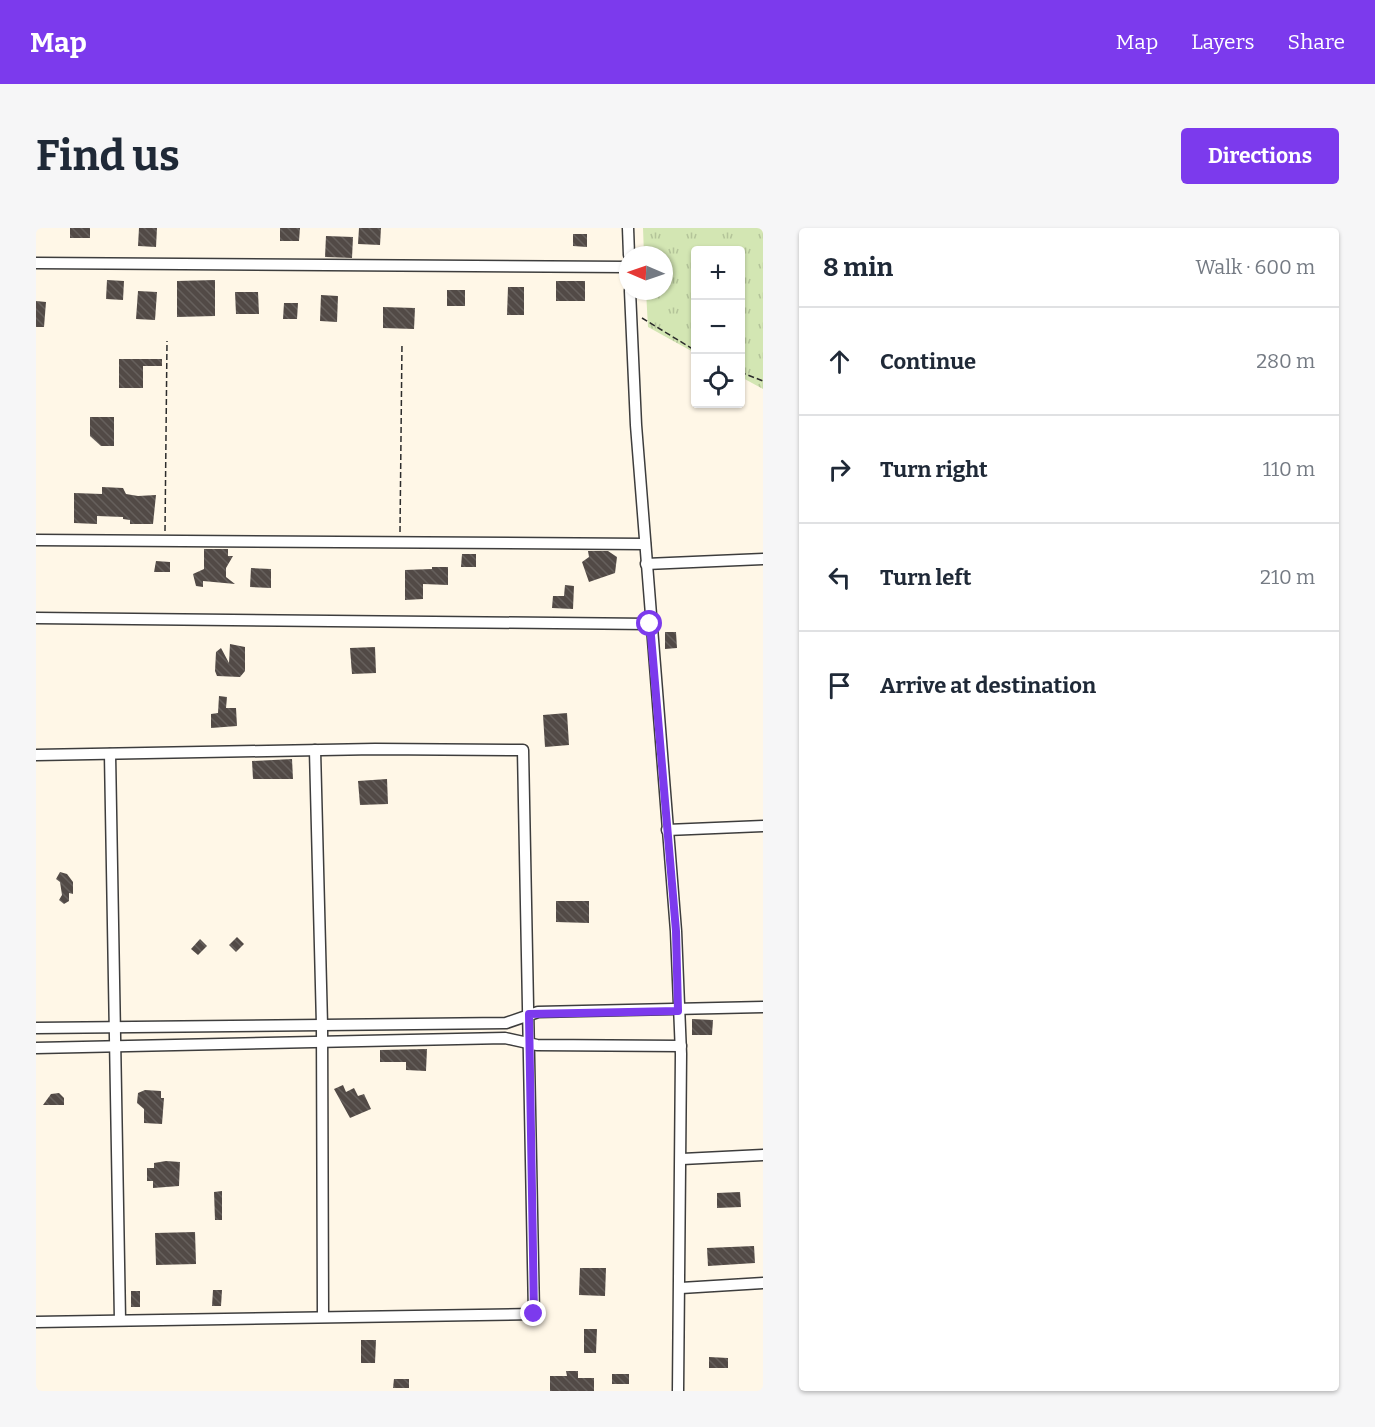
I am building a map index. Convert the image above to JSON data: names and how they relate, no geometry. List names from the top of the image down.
{
  "north": "left",
  "page": {
    "header": "Map",
    "nav": ["Map", "Layers", "Share"],
    "buttons": "Directions",
    "title": "Find us",
    "heading": ["8 min", "Walk · 600 m"],
    "map_buttons": ["+", "−"],
    "list": [
      ["Continue", "280 m"],
      ["Turn right", "110 m"],
      ["Turn left", "210 m"],
      "Arrive at destination"
    ]
  }
}
